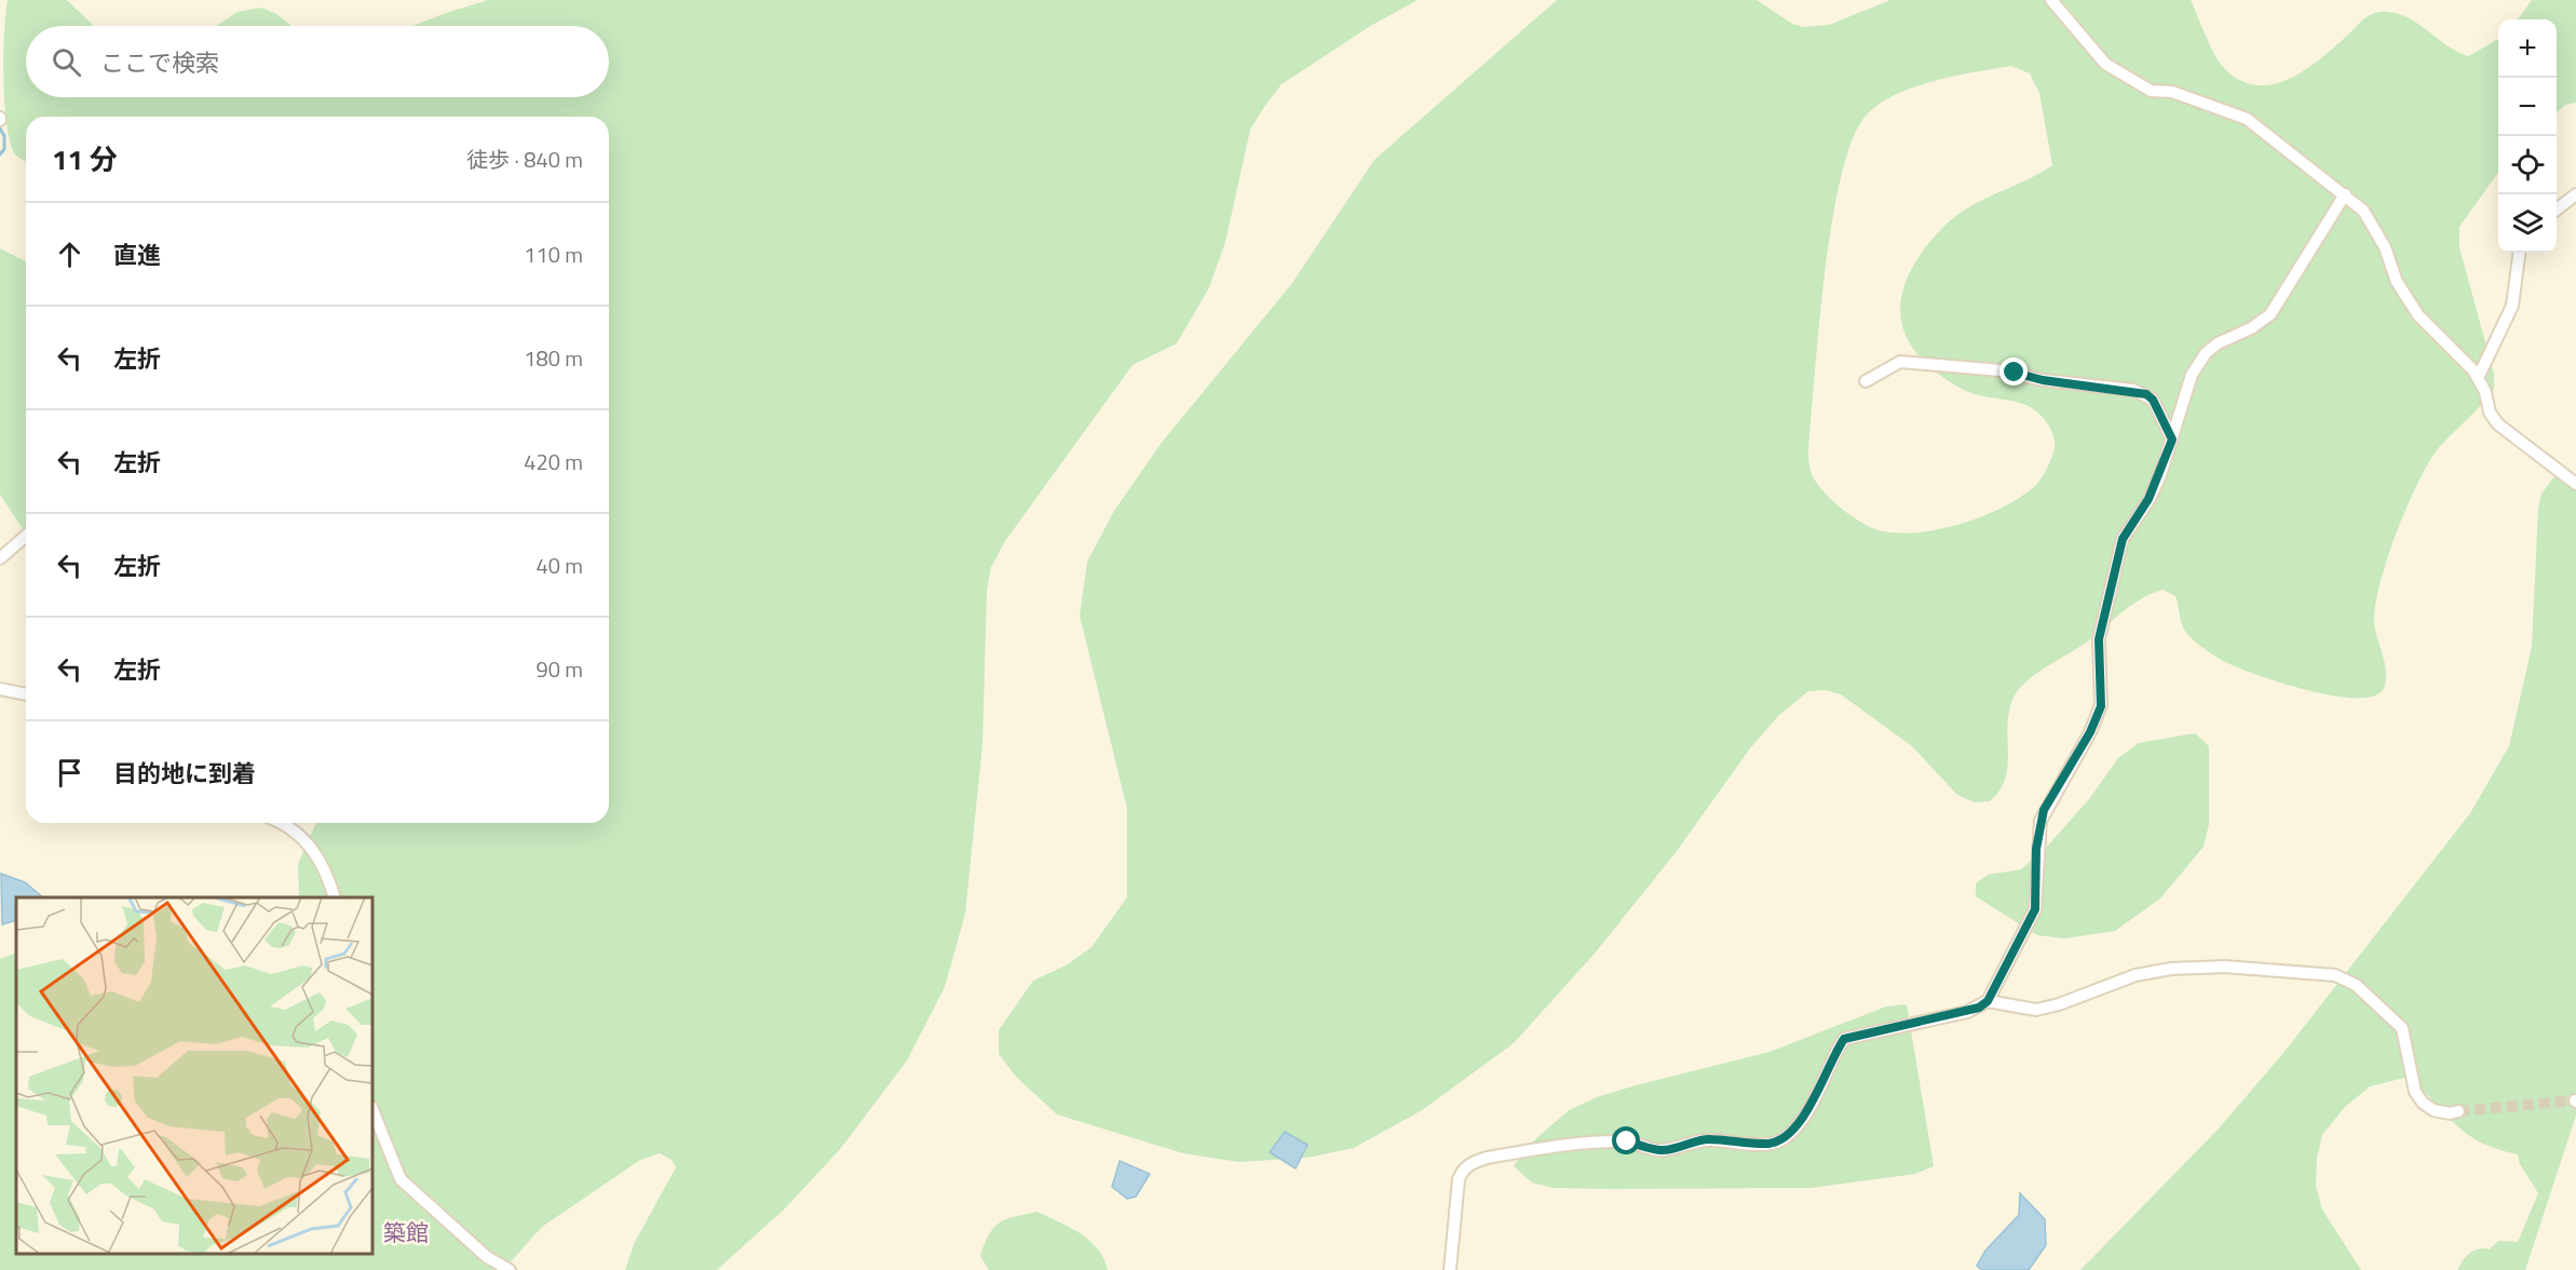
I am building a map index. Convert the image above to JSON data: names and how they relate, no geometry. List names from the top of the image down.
{
  "districts": ["築館"],
  "page": {
    "map_buttons": ["+", "−"],
    "search": "ここで検索",
    "heading": ["11 分", "徒歩 · 840 m"],
    "list": [
      ["直進", "110 m"],
      ["左折", "180 m"],
      ["左折", "420 m"],
      ["左折", "40 m"],
      ["左折", "90 m"],
      "目的地に到着"
    ]
  }
}
